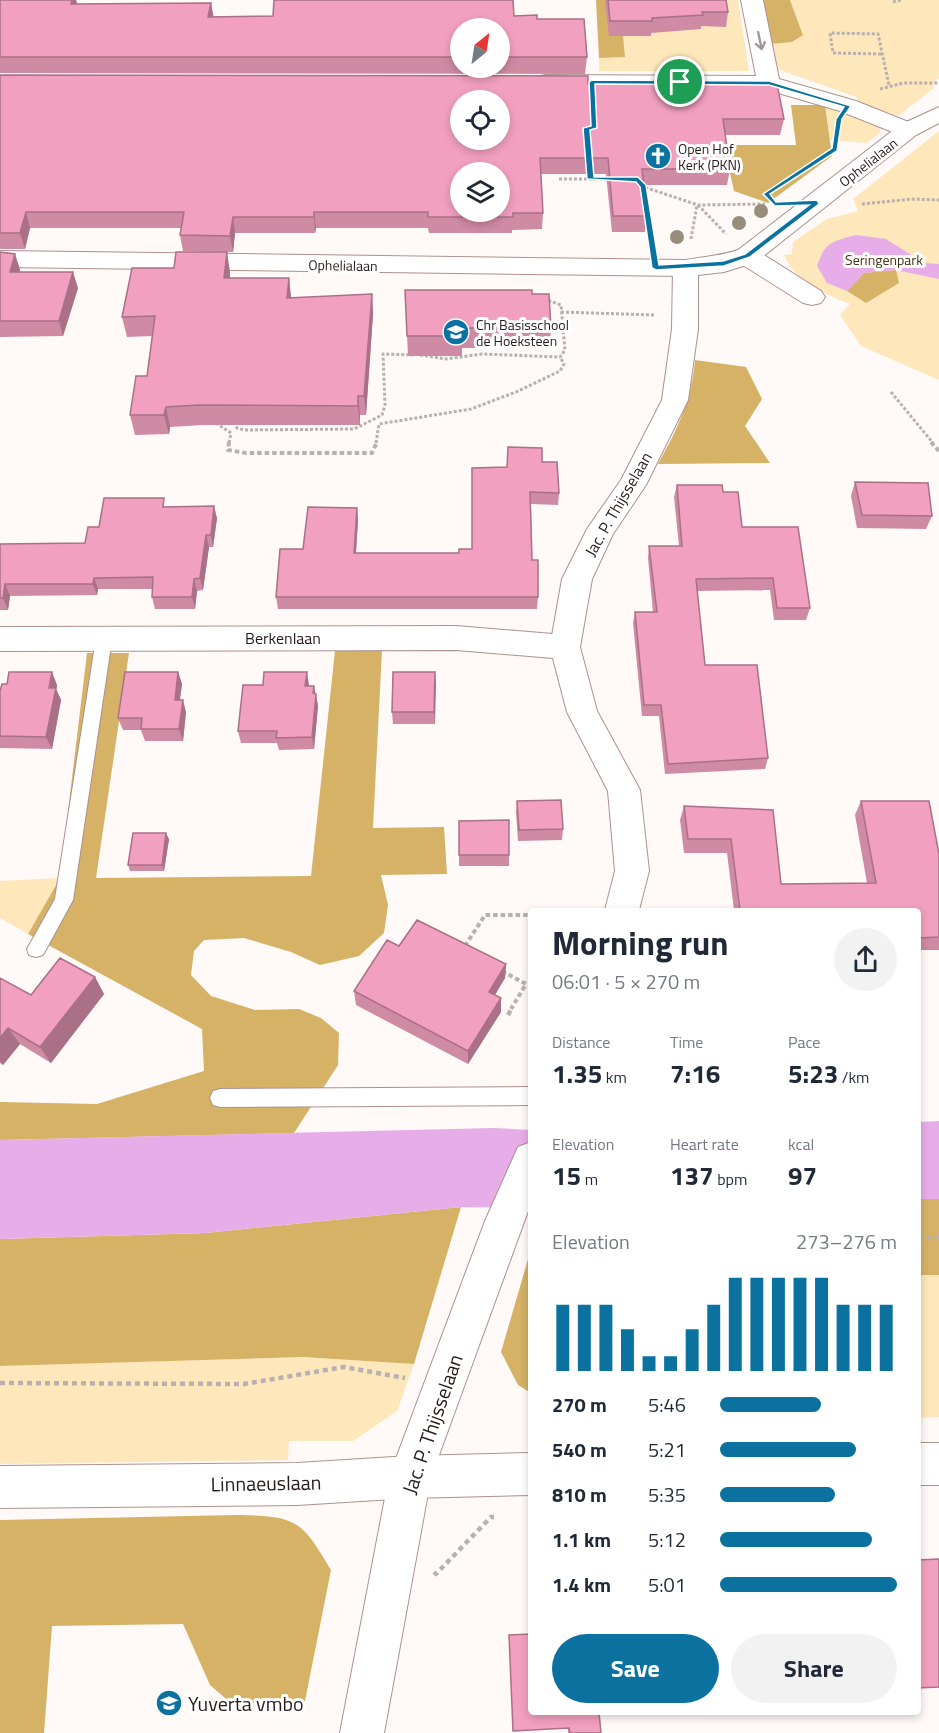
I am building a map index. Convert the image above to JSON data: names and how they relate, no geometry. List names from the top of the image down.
{
  "streets": {
    "street": [
      "Ophelialaan",
      "Jac. P. Thijsselaan",
      "Berkenlaan",
      "Linnaeuslaan"
    ]
  },
  "crossings": [
    ["Ophelialaan", "Jac. P. Thijsselaan"],
    ["Jac. P. Thijsselaan", "Berkenlaan"],
    ["Jac. P. Thijsselaan", "Linnaeuslaan"]
  ],
  "parks": ["Seringenpark"],
  "places": {
    "church": ["Open Hof Kerk (PKN)"],
    "school or university": ["Chr Basisschool de Hoeksteen", "Yuverta vmbo"]
  },
  "north": "top right",
  "page": {
    "heading": ["Morning run", "06:01 · 5 × 270 m"],
    "stats": [
      ["Distance", "1.35 km"],
      ["Time", "7:16"],
      ["Pace", "5:23 /km"],
      ["Elevation", "15 m"],
      ["Heart rate", "137 bpm"],
      ["kcal", "97"]
    ],
    "chart": ["Elevation", "273–276 m"],
    "list": [
      {
        "name": "270 m",
        "note": "5:46"
      },
      {
        "name": "540 m",
        "note": "5:21"
      },
      {
        "name": "810 m",
        "note": "5:35"
      },
      {
        "name": "1.1 km",
        "note": "5:12"
      },
      {
        "name": "1.4 km",
        "note": "5:01"
      }
    ],
    "buttons": ["Save", "Share"]
  }
}
